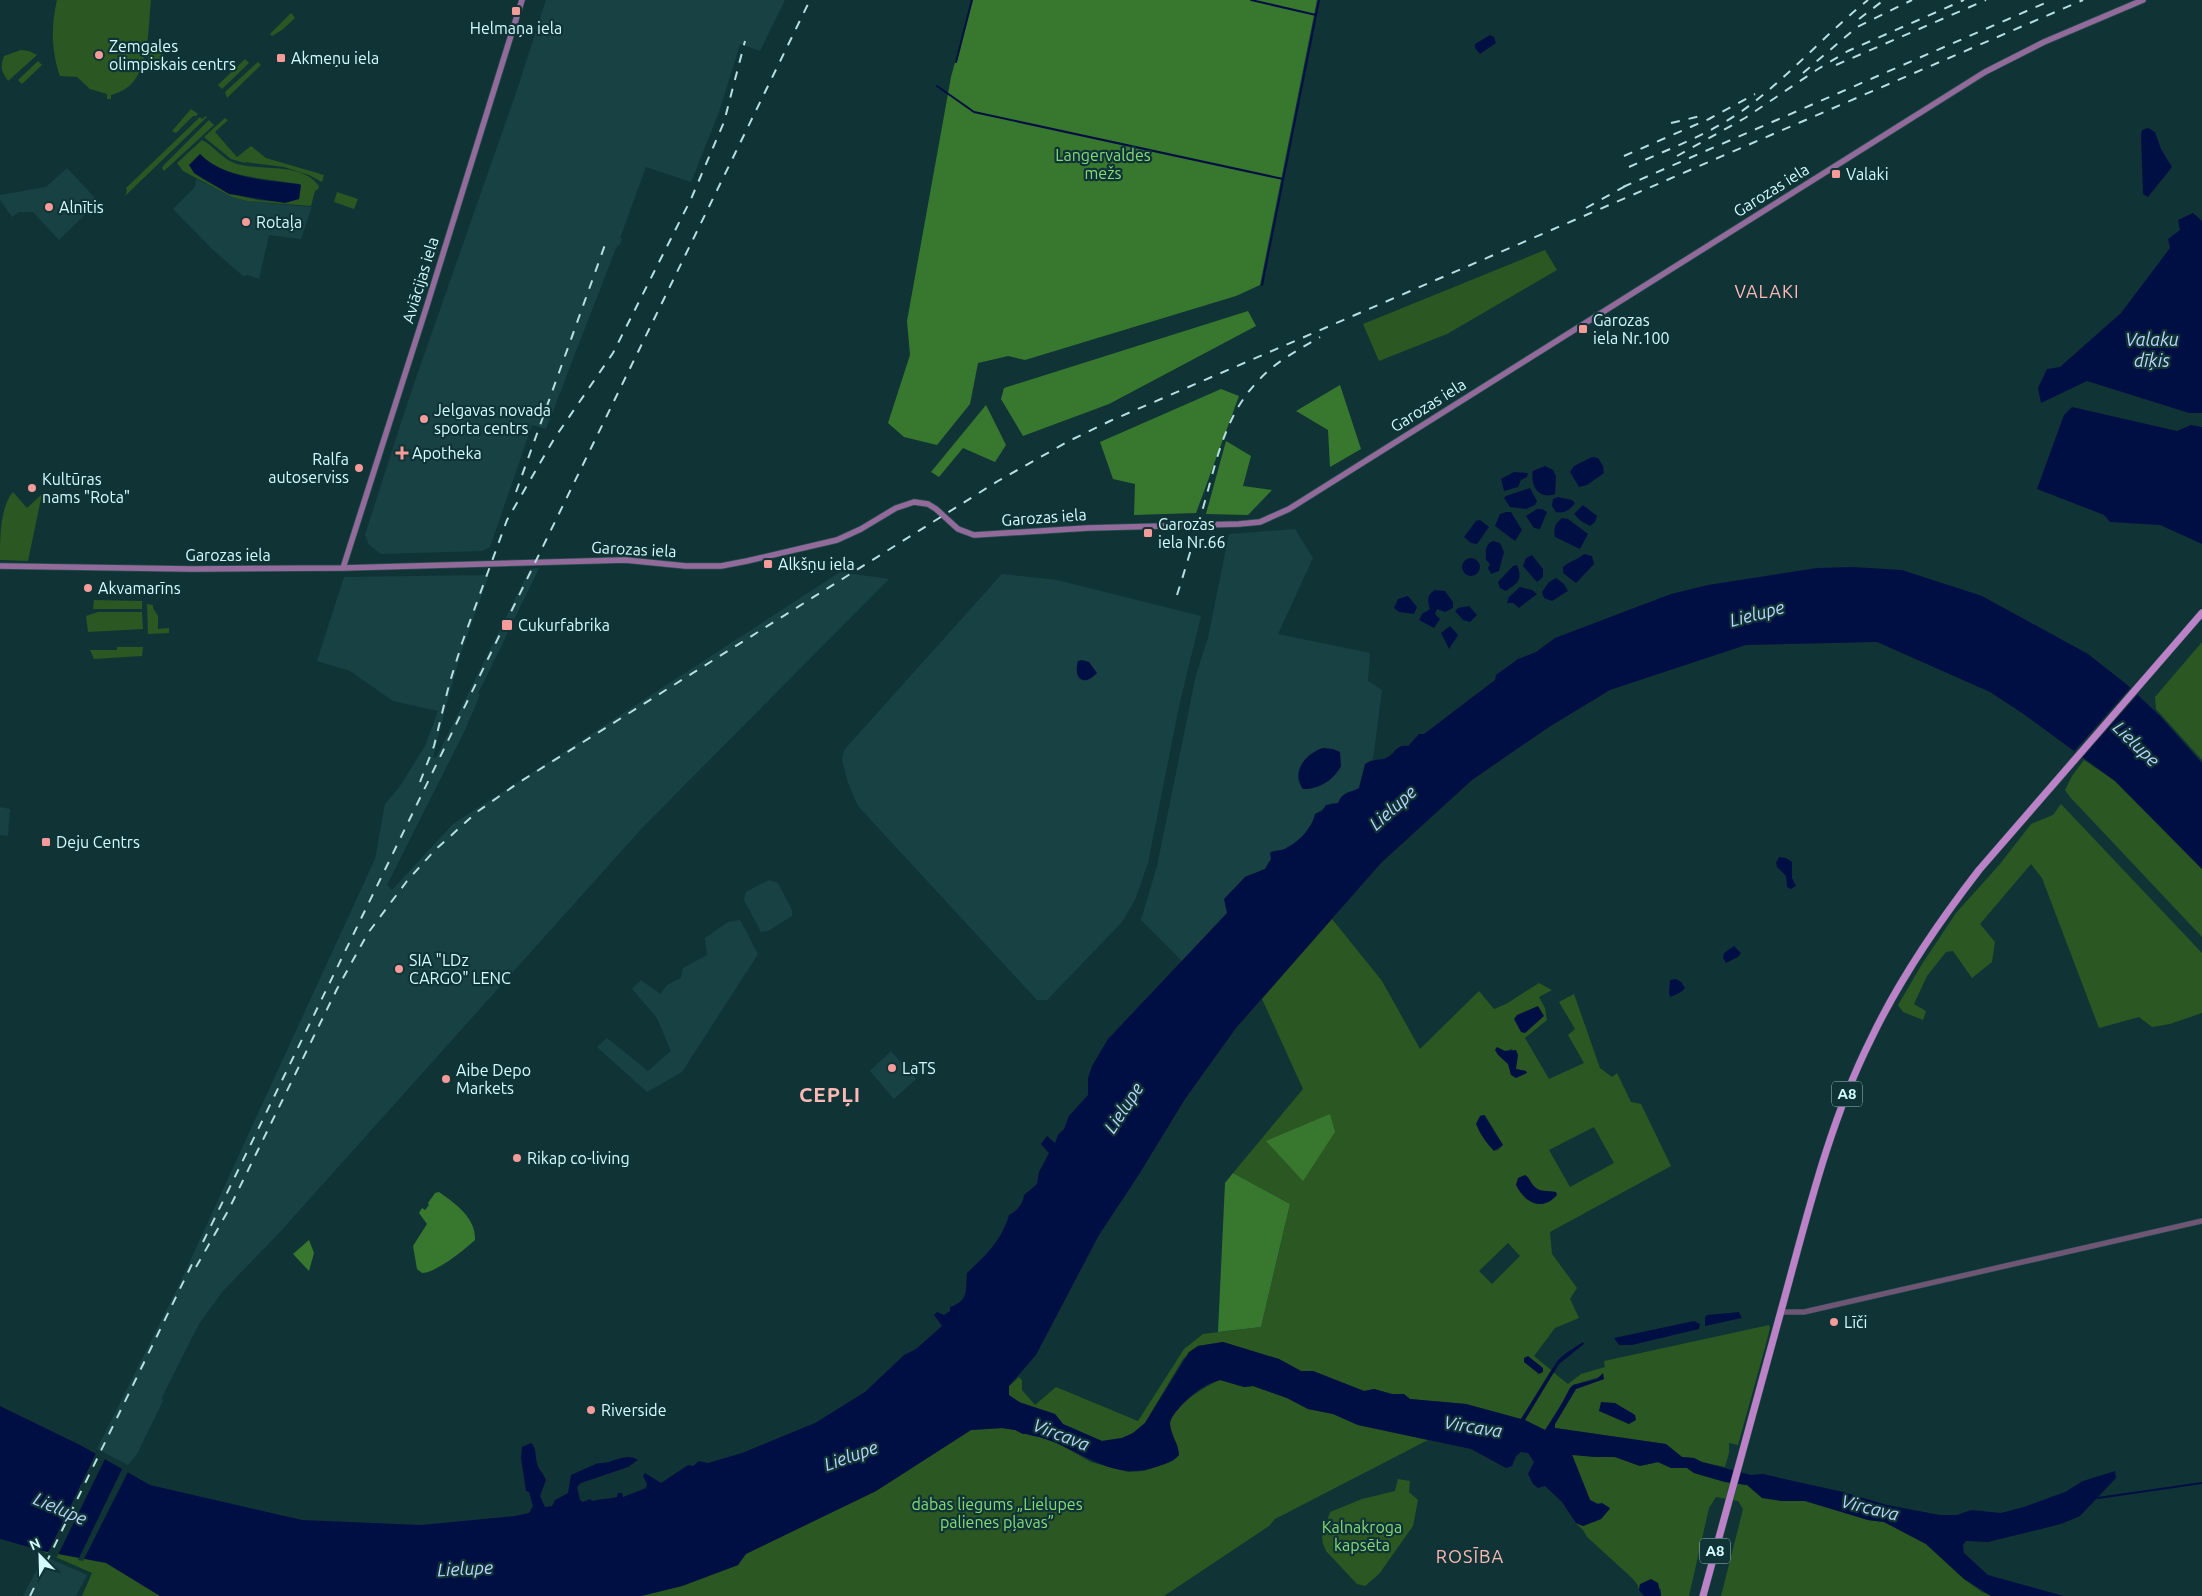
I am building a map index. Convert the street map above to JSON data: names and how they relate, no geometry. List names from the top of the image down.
{
  "streets": {
    "highway": ["A8"],
    "main road": ["Garozas iela", "Aviācijas iela"]
  },
  "crossings": [
    ["Garozas iela", "Aviācijas iela"]
  ],
  "districts": ["VALAKI", "CEPĻI", "ROSĪBA"],
  "water": ["Valaku dīķis", "Lielupe", "Vircava"],
  "parks": ["Langervaldes mežs", "dabas liegums „Lielupes palienes pļavas”", "Kalnakroga kapsēta"],
  "places": {
    "transit": [
      "Helmaņa iela",
      "Akmeņu iela",
      "Valaki",
      "Garozas iela Nr.100",
      "Garozas iela Nr.66",
      "Alkšņu iela",
      "Cukurfabrika",
      "Deju Centrs"
    ],
    "other": [
      "Zemgales olimpiskais centrs",
      "Alnītis",
      "Rotaļa",
      "Jelgavas novada sporta centrs",
      "Ralfa autoserviss",
      "Kultūras nams \"Rota\"",
      "Akvamarīns",
      "SIA \"LDz CARGO\" LENC",
      "LaTS",
      "Aibe Depo Markets",
      "Rikap co-living",
      "Līči",
      "Riverside"
    ],
    "health": ["Apotheka"]
  },
  "north": "top left"
}
